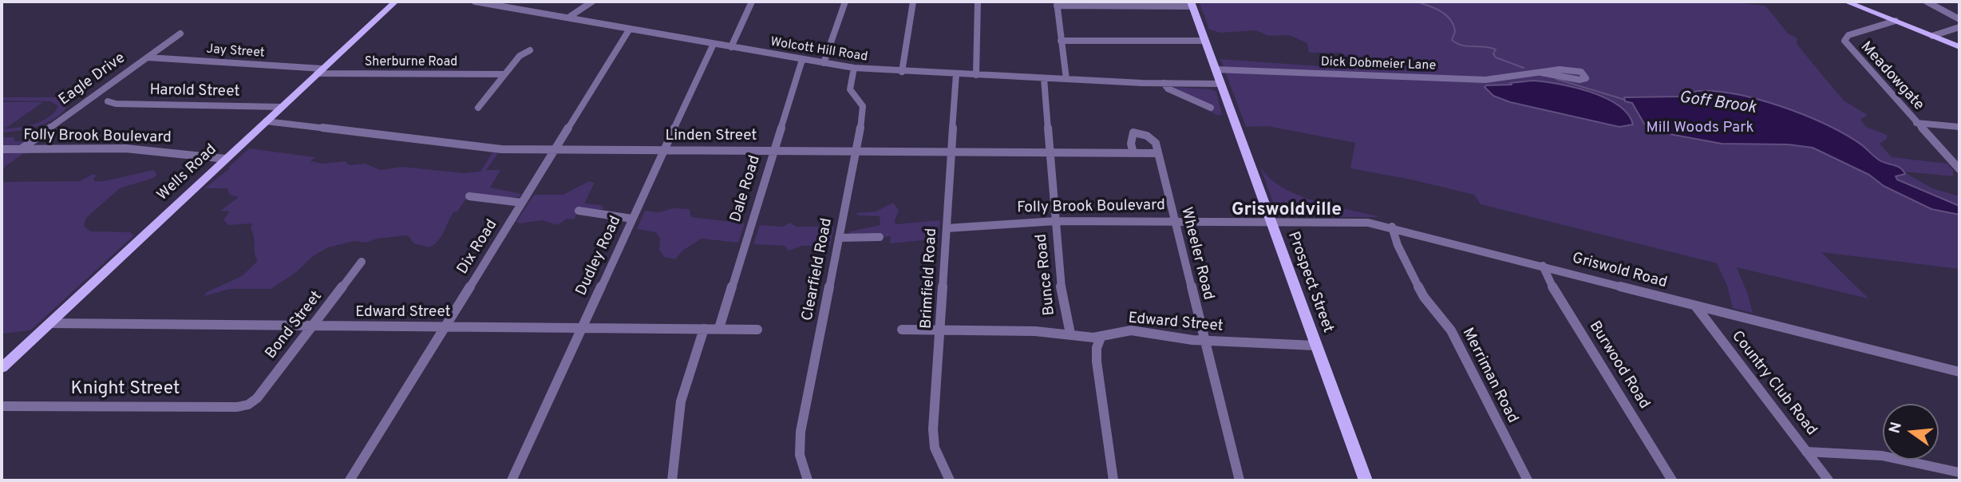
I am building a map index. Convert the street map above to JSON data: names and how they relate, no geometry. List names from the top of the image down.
{
  "streets": {
    "main road": ["Wells Road", "Prospect Street"],
    "street": [
      "Wolcott Hill Road",
      "Jay Street",
      "Sherburne Road",
      "Dick Dobmeier Lane",
      "Meadowgate",
      "Eagle Drive",
      "Harold Street",
      "Linden Street",
      "Folly Brook Boulevard",
      "Dale Road",
      "Dix Road",
      "Wheeler Road",
      "Dudley Road",
      "Clearfield Road",
      "Griswold Road",
      "Bunce Road",
      "Brimfield Road",
      "Edward Street",
      "Bond Street",
      "Burwood Road",
      "Merriman Road",
      "Country Club Road",
      "Knight Street"
    ]
  },
  "crossings": [
    ["Wolcott Hill Road", "Dale Road"],
    ["Wolcott Hill Road", "Dix Road"],
    ["Wolcott Hill Road", "Dudley Road"],
    ["Wolcott Hill Road", "Clearfield Road"],
    ["Wolcott Hill Road", "Bunce Road"],
    ["Wolcott Hill Road", "Brimfield Road"],
    ["Wolcott Hill Road", "Prospect Street"],
    ["Jay Street", "Sherburne Road"],
    ["Jay Street", "Eagle Drive"],
    ["Jay Street", "Wells Road"],
    ["Sherburne Road", "Wells Road"],
    ["Dick Dobmeier Lane", "Prospect Street"],
    ["Eagle Drive", "Folly Brook Boulevard"],
    ["Harold Street", "Wells Road"],
    ["Linden Street", "Wells Road"],
    ["Linden Street", "Dale Road"],
    ["Linden Street", "Dix Road"],
    ["Linden Street", "Wheeler Road"],
    ["Linden Street", "Dudley Road"],
    ["Linden Street", "Clearfield Road"],
    ["Linden Street", "Bunce Road"],
    ["Linden Street", "Brimfield Road"],
    ["Folly Brook Boulevard", "Wells Road"],
    ["Folly Brook Boulevard", "Wheeler Road"],
    ["Folly Brook Boulevard", "Griswold Road"],
    ["Folly Brook Boulevard", "Bunce Road"],
    ["Folly Brook Boulevard", "Brimfield Road"],
    ["Folly Brook Boulevard", "Prospect Street"],
    ["Wells Road", "Edward Street"],
    ["Dale Road", "Edward Street"],
    ["Dix Road", "Edward Street"],
    ["Wheeler Road", "Edward Street"],
    ["Dudley Road", "Edward Street"],
    ["Griswold Road", "Prospect Street"],
    ["Griswold Road", "Burwood Road"],
    ["Griswold Road", "Merriman Road"],
    ["Griswold Road", "Country Club Road"],
    ["Bunce Road", "Edward Street"],
    ["Brimfield Road", "Edward Street"],
    ["Prospect Street", "Edward Street"],
    ["Edward Street", "Bond Street"],
    ["Bond Street", "Knight Street"]
  ],
  "districts": ["Griswoldville"],
  "water": ["Goff Brook"],
  "parks": ["Mill Woods Park"],
  "north": "left"
}
